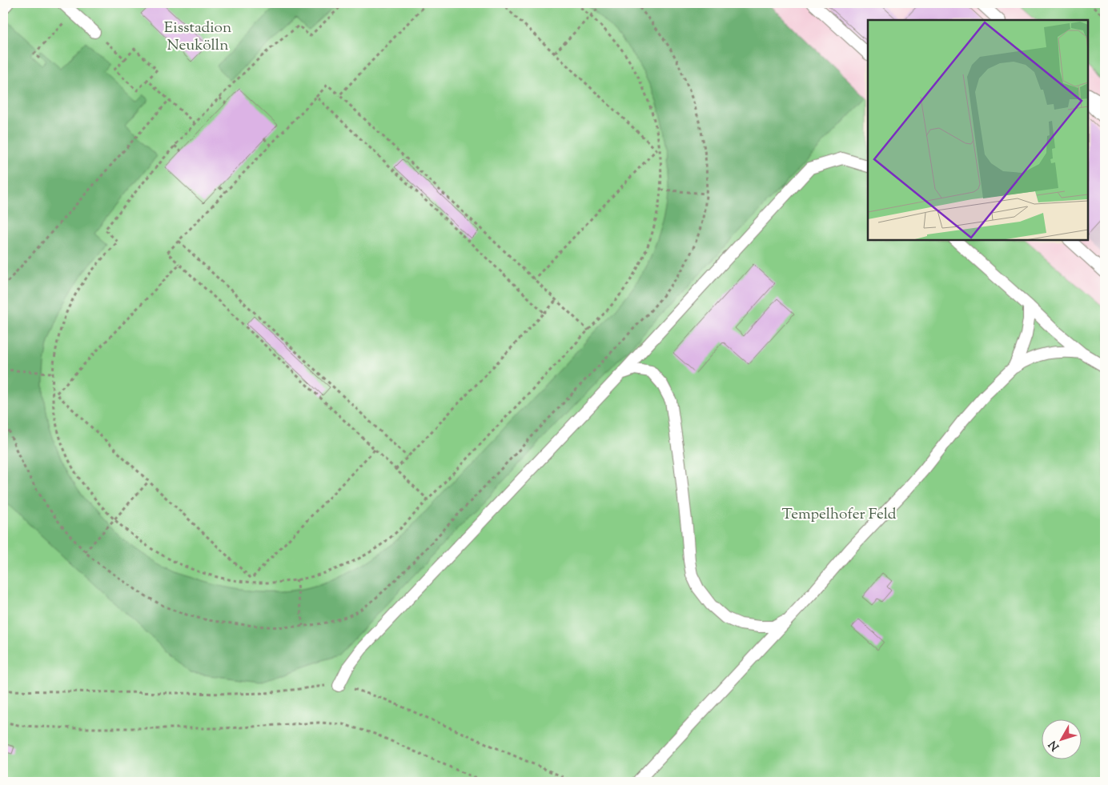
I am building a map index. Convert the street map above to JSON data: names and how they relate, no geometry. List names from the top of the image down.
{
  "parks": ["Eisstadion Neukölln", "Tempelhofer Feld"],
  "north": "bottom left"
}
